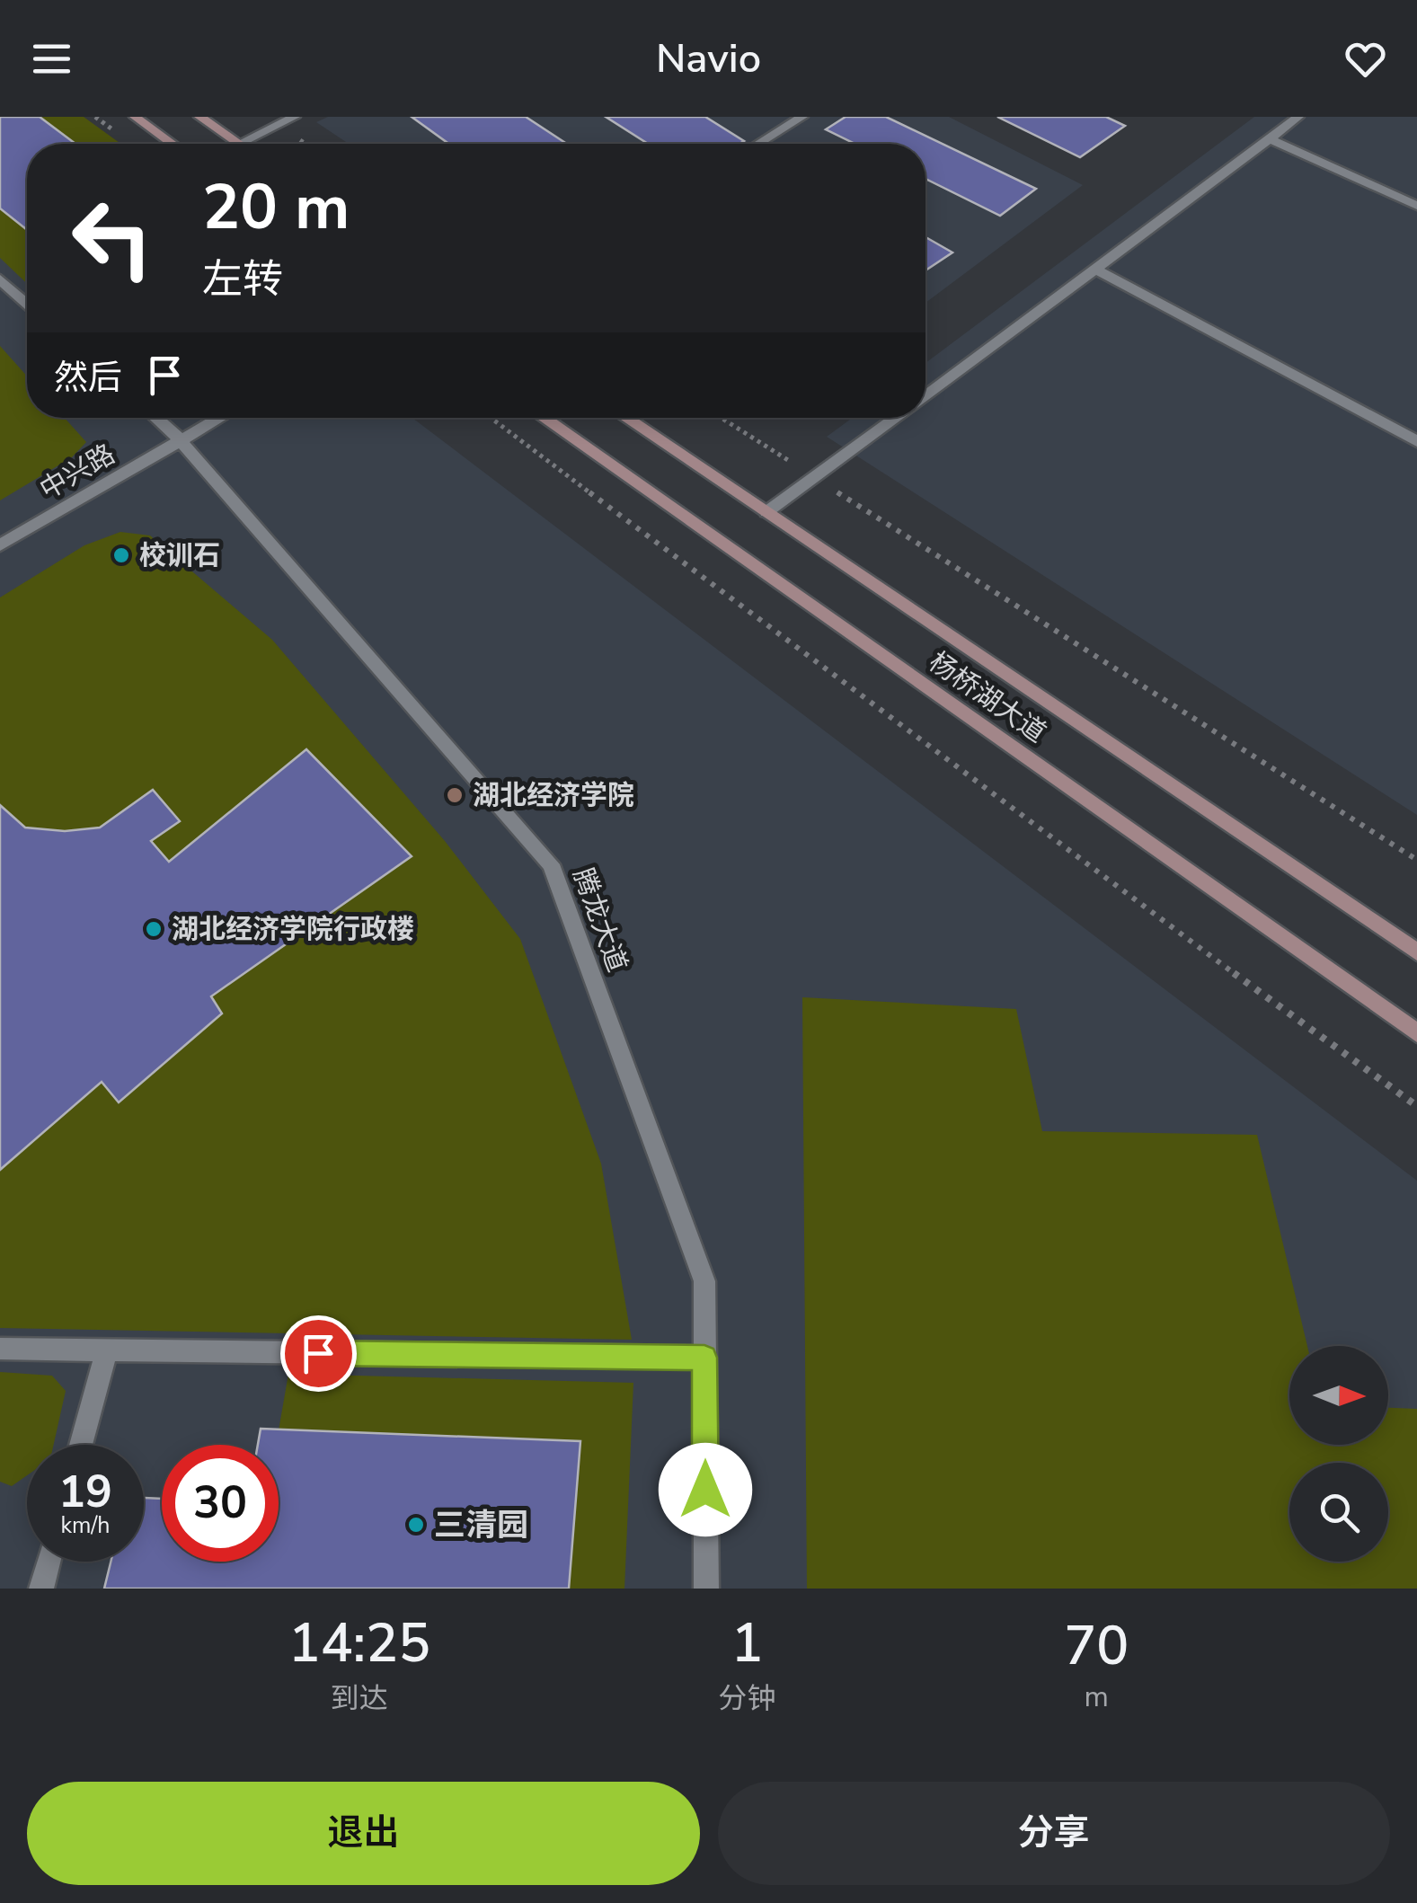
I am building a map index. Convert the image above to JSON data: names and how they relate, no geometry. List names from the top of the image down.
{
  "streets": {
    "main road": ["杨桥湖大道"],
    "street": ["中兴路", "腾龙大道"]
  },
  "crossings": [
    ["中兴路", "腾龙大道"]
  ],
  "places": [
    "校训石",
    "湖北经济学院",
    "湖北经济学院行政楼",
    "三清园"
  ],
  "north": "right",
  "page": {
    "header": "Navio",
    "turn": ["20 m", "左转"],
    "then": "然后",
    "speed": "19 km/h",
    "limit": "30",
    "eta": [
      "14:25",
      "到达",
      "1",
      "分钟",
      "70",
      "m"
    ],
    "buttons": ["退出", "分享"]
  }
}
